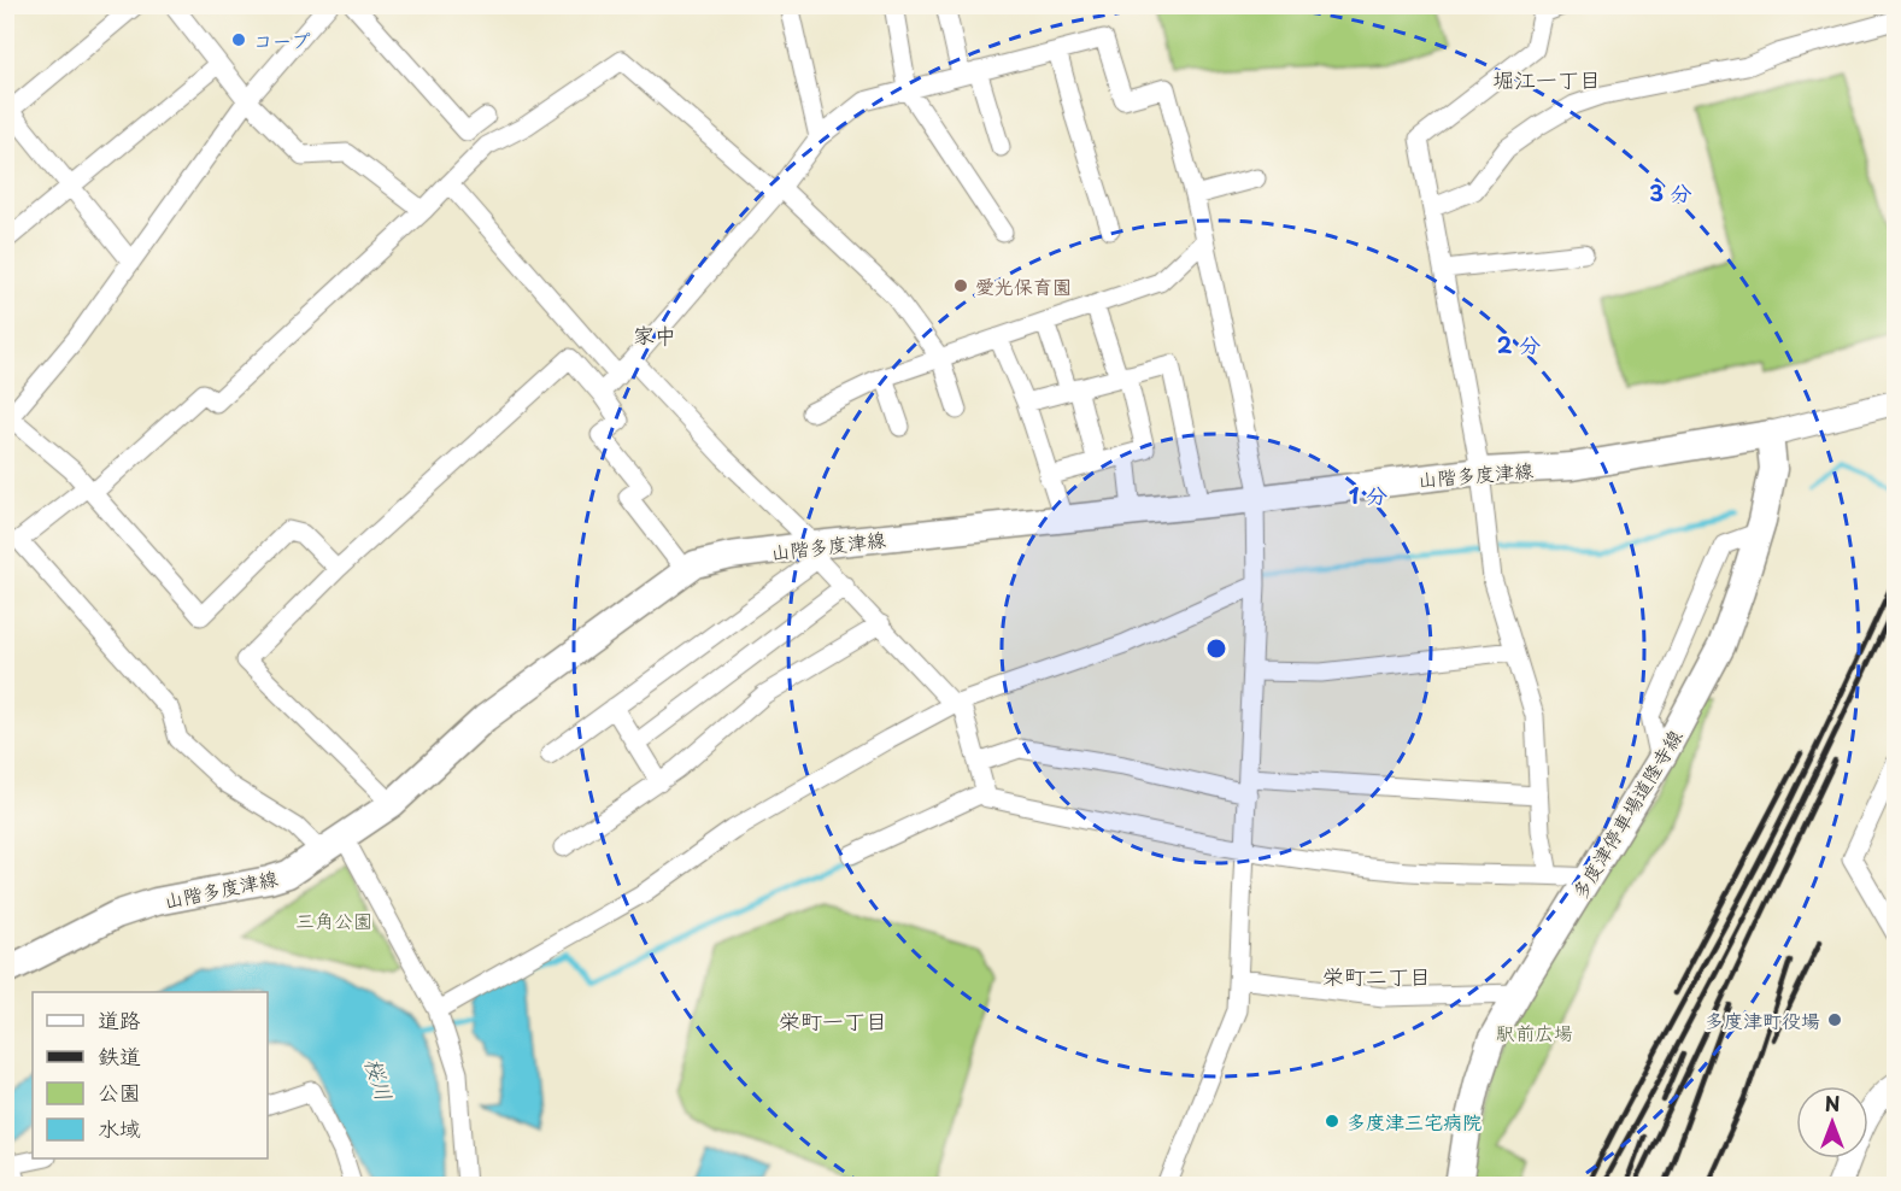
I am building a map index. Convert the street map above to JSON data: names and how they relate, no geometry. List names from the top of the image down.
{
  "streets": {
    "main road": ["山階多度津線", "多度津停車場道隆寺線"]
  },
  "crossings": [
    ["山階多度津線", "多度津停車場道隆寺線"]
  ],
  "districts": [
    "堀江一丁目",
    "家中",
    "栄町二丁目",
    "栄町一丁目"
  ],
  "water": ["桜川"],
  "parks": ["三角公園", "駅前広場"],
  "places": [
    "コープ",
    "愛光保育園",
    "多度津町役場",
    "多度津三宅病院"
  ],
  "legend": [
    "道路",
    "鉄道",
    "公園",
    "水域"
  ],
  "north": "top",
  "rings": ["3 分", "2 分", "1 分"]
}
